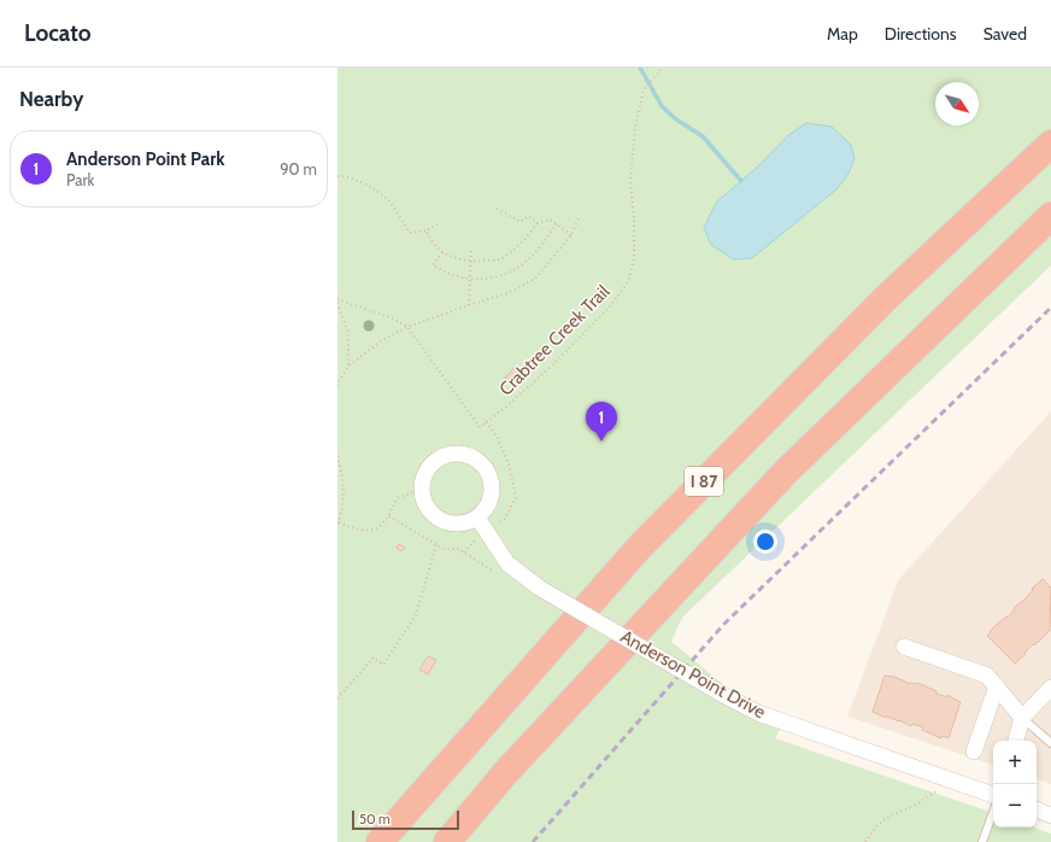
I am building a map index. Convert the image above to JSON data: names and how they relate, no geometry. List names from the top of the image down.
{
  "streets": {
    "highway": ["I 87"],
    "street": ["Anderson Point Drive"],
    "path": ["Crabtree Creek Trail"]
  },
  "scale_bar": "50 m",
  "north": "bottom right",
  "page": {
    "header": "Locato",
    "nav": ["Map", "Directions", "Saved"],
    "heading": "Nearby",
    "list": [
      {
        "mark": "1",
        "name": "Anderson Point Park",
        "note": "Park",
        "value": "90 m"
      }
    ],
    "pins": "1",
    "map_buttons": ["+", "−"],
    "scale": "50 m"
  }
}
